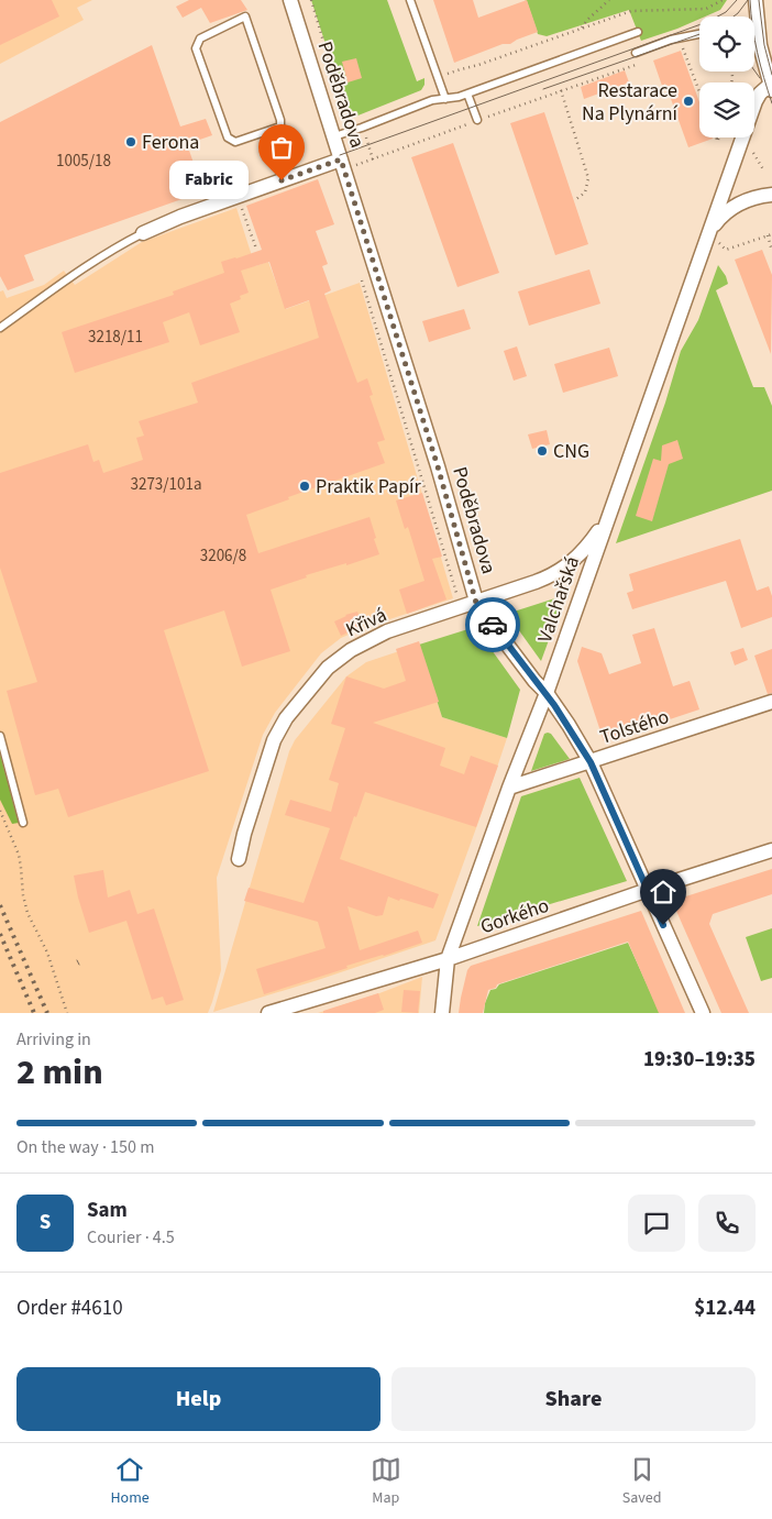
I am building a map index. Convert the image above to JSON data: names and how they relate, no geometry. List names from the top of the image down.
{
  "streets": {
    "street": [
      "Poděbradova",
      "Valchařská",
      "Křivá",
      "Tolstého",
      "Gorkého"
    ]
  },
  "crossings": [
    ["Poděbradova", "Valchařská"],
    ["Poděbradova", "Křivá"],
    ["Poděbradova", "Tolstého"],
    ["Poděbradova", "Gorkého"],
    ["Valchařská", "Křivá"],
    ["Valchařská", "Tolstého"],
    ["Valchařská", "Gorkého"]
  ],
  "places": [
    "Restarace Na Plynární",
    "Ferona",
    "Fabric",
    "CNG",
    "Praktik Papír"
  ],
  "house_numbers": [
    "1005/18",
    "3218/11",
    "3273/101a",
    "3206/8"
  ],
  "page": {
    "bubble": "Fabric",
    "heading": ["2 min", "Arriving in", "19:30–19:35"],
    "panel": [
      "Sam",
      "Courier · 4.5",
      "Order #4610",
      "$12.44"
    ],
    "bar": "On the way · 150 m",
    "round": "S",
    "buttons": ["Help", "Share"],
    "tabs": ["Home", "Map", "Saved"]
  }
}
